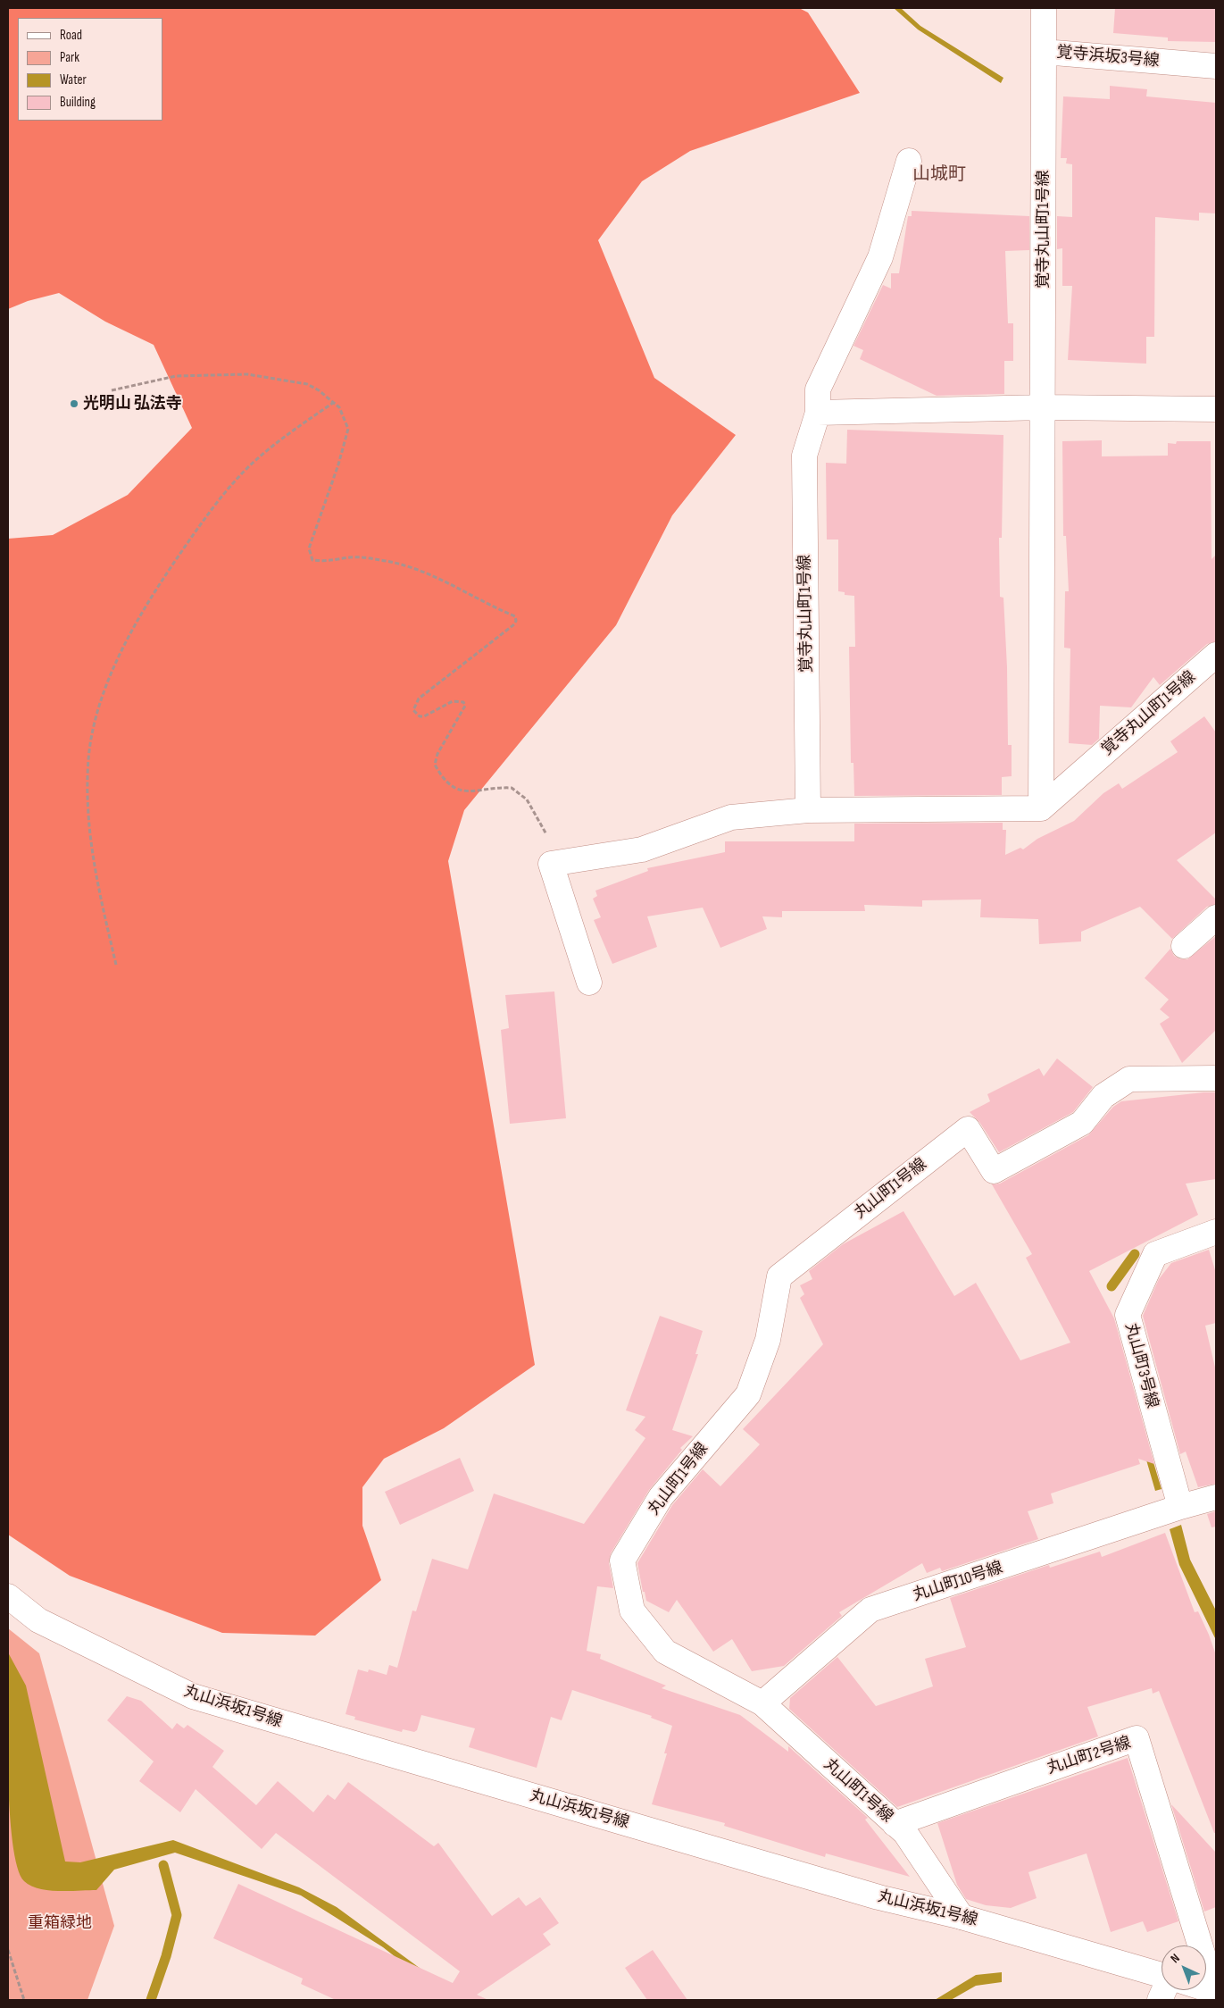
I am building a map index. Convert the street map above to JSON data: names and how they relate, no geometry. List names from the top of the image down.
{
  "streets": {
    "street": [
      "覚寺浜坂3号線",
      "覚寺丸山町1号線",
      "丸山町1号線",
      "丸山町3号線",
      "丸山町10号線",
      "丸山浜坂1号線",
      "丸山町2号線"
    ]
  },
  "crossings": [
    ["覚寺浜坂3号線", "覚寺丸山町1号線"],
    ["丸山町1号線", "丸山町10号線"],
    ["丸山町1号線", "丸山浜坂1号線"],
    ["丸山町1号線", "丸山町2号線"],
    ["丸山町3号線", "丸山町10号線"]
  ],
  "districts": ["山城町"],
  "parks": ["重箱緑地"],
  "places": ["光明山 弘法寺"],
  "legend": [
    "Road",
    "Park",
    "Water",
    "Building"
  ],
  "north": "top left"
}
